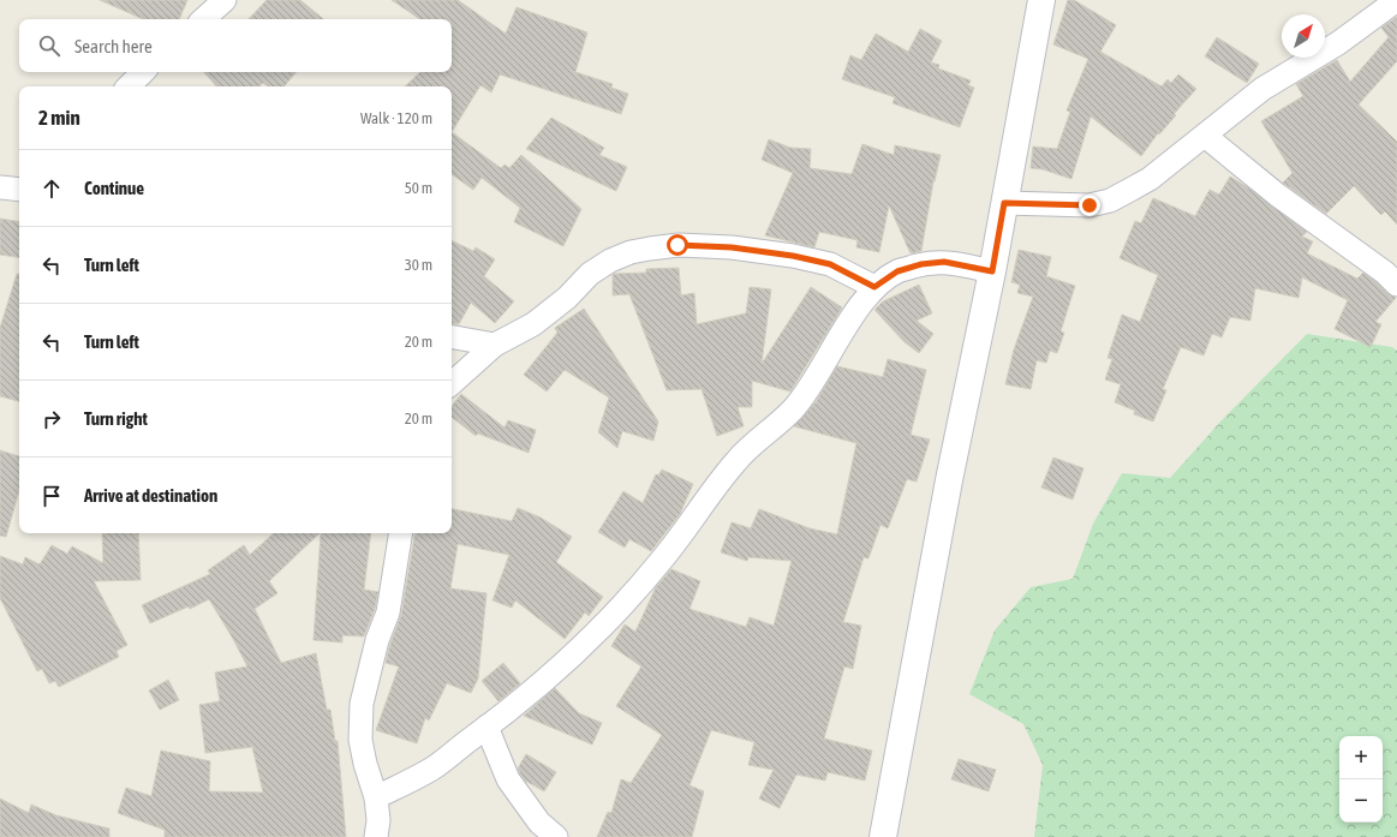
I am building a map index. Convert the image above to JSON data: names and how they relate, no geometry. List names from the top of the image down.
{
  "north": "top right",
  "page": {
    "search": "Search here",
    "heading": ["2 min", "Walk · 120 m"],
    "list": [
      ["Continue", "50 m"],
      ["Turn left", "30 m"],
      ["Turn left", "20 m"],
      ["Turn right", "20 m"],
      "Arrive at destination"
    ],
    "map_buttons": ["+", "−"]
  }
}
